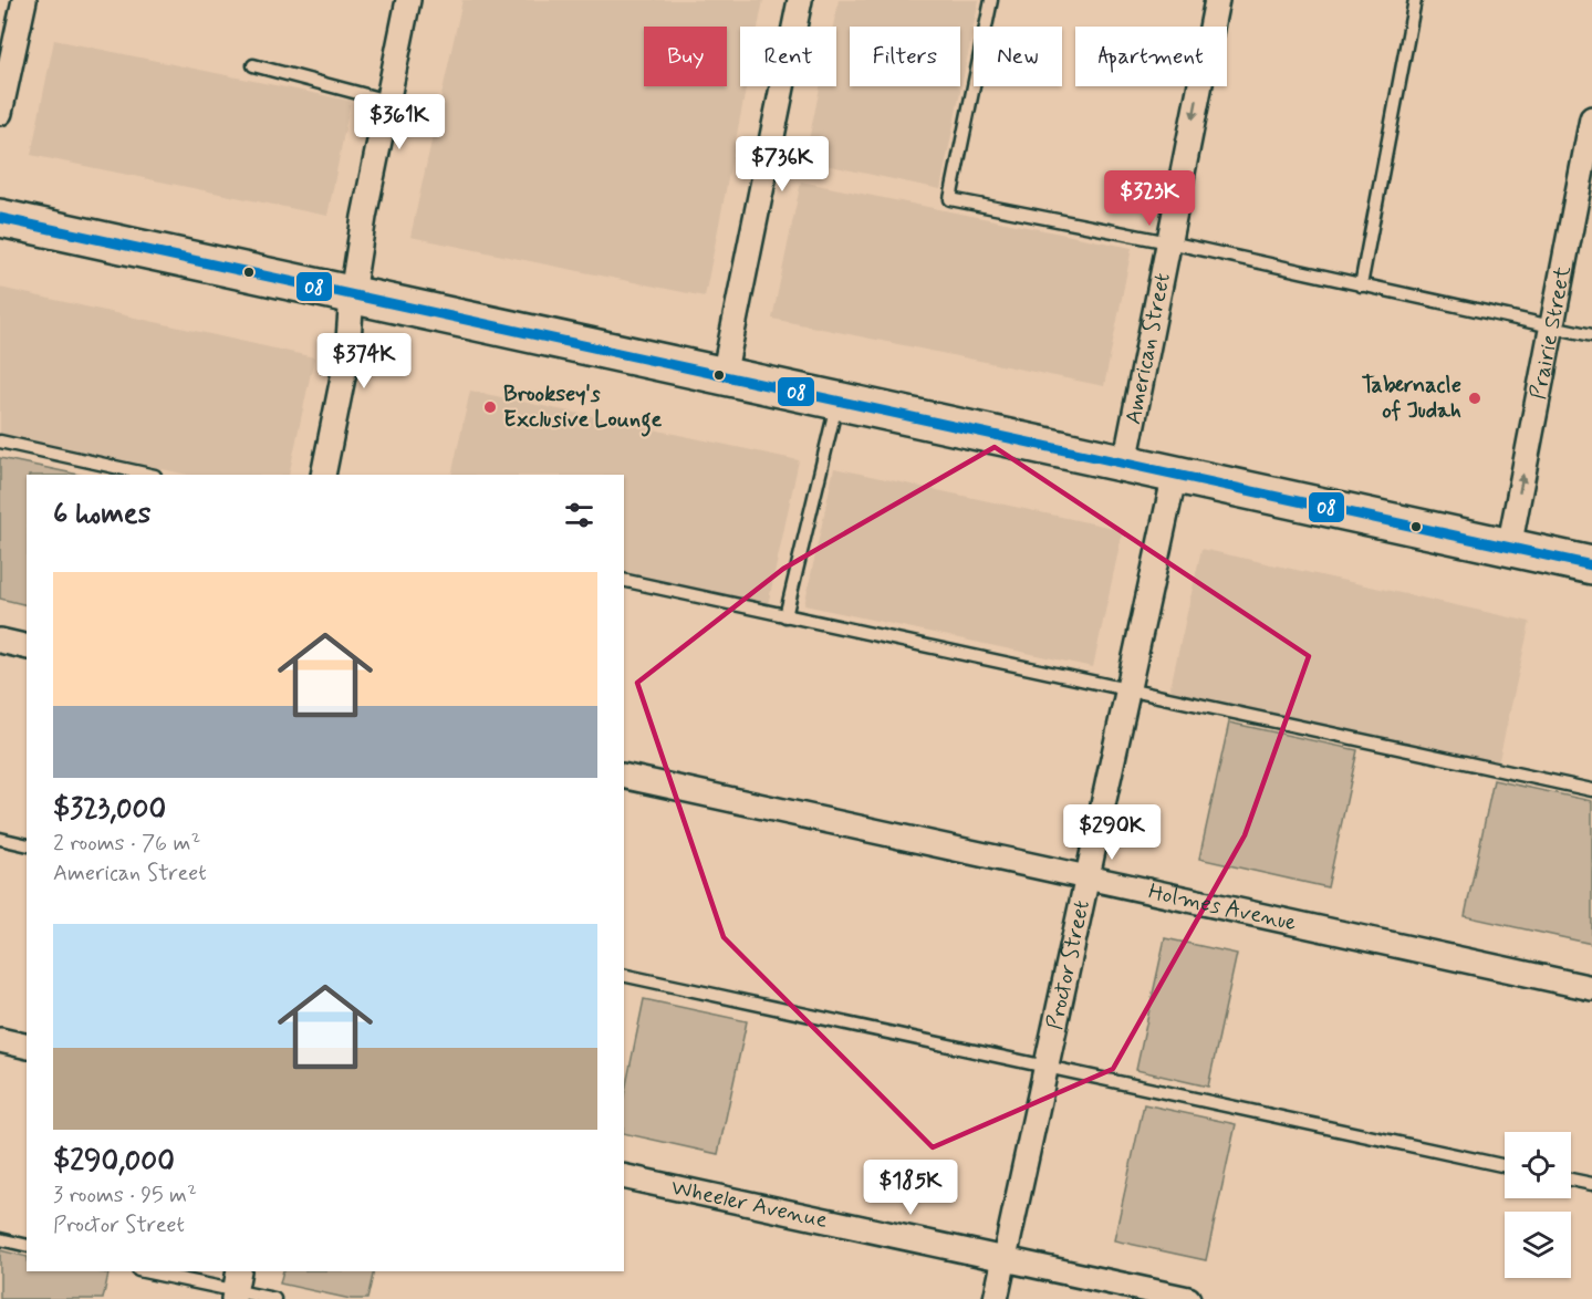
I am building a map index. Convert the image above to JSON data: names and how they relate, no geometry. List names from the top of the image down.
{
  "streets": {
    "street": [
      "Prairie Street",
      "American Street",
      "Holmes Avenue",
      "Proctor Street",
      "Wheeler Avenue"
    ]
  },
  "crossings": [
    ["Holmes Avenue", "Proctor Street"],
    ["Proctor Street", "Wheeler Avenue"]
  ],
  "one_way": ["Prairie Street", "American Street"],
  "places": ["Tabernacle of Judah", "Brooksey's Exclusive Lounge"],
  "lines": ["transit line 08"],
  "page": {
    "chip": [
      "Buy",
      "Rent",
      "Filters",
      "New",
      "Apartment"
    ],
    "price": [
      "$361K",
      "$736K",
      "$323K",
      "$374K",
      "$290K",
      "$185K"
    ],
    "heading": "6 homes",
    "list": [
      {
        "name": "$323,000",
        "note": "2 rooms · 76 m² · American Street"
      },
      {
        "name": "$290,000",
        "note": "3 rooms · 95 m² · Proctor Street"
      }
    ]
  }
}
